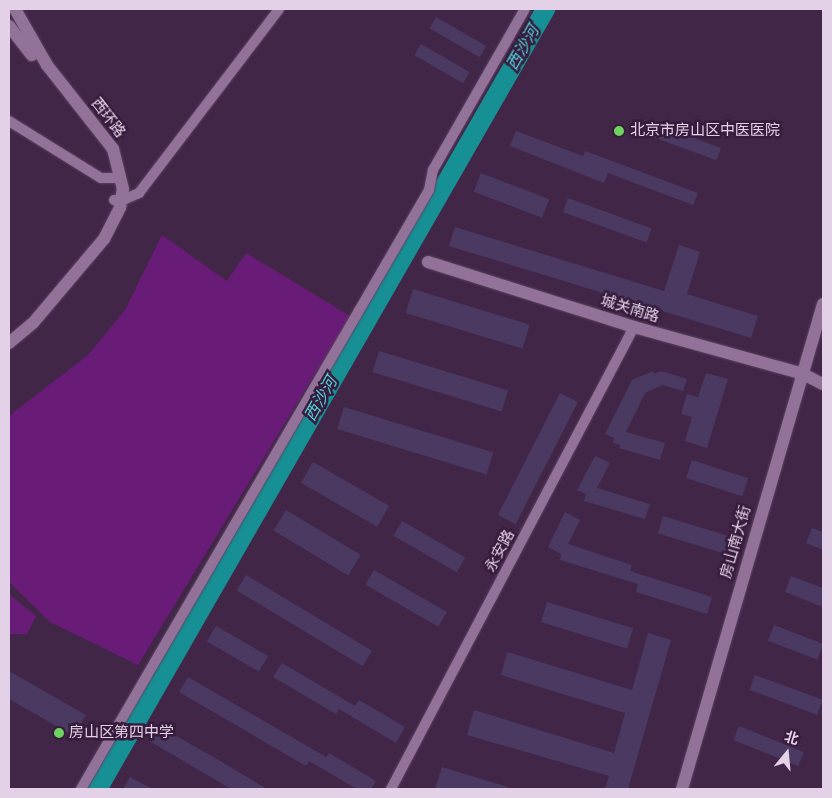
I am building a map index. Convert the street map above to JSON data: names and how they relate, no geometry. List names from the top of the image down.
{
  "streets": {
    "main road": ["西环路", "城关南路", "房山南大街"],
    "street": ["永安路"]
  },
  "crossings": [
    ["城关南路", "房山南大街"],
    ["城关南路", "永安路"]
  ],
  "water": ["西沙河"],
  "places": ["北京市房山区中医医院", "房山区第四中学"],
  "north": "top"
}
